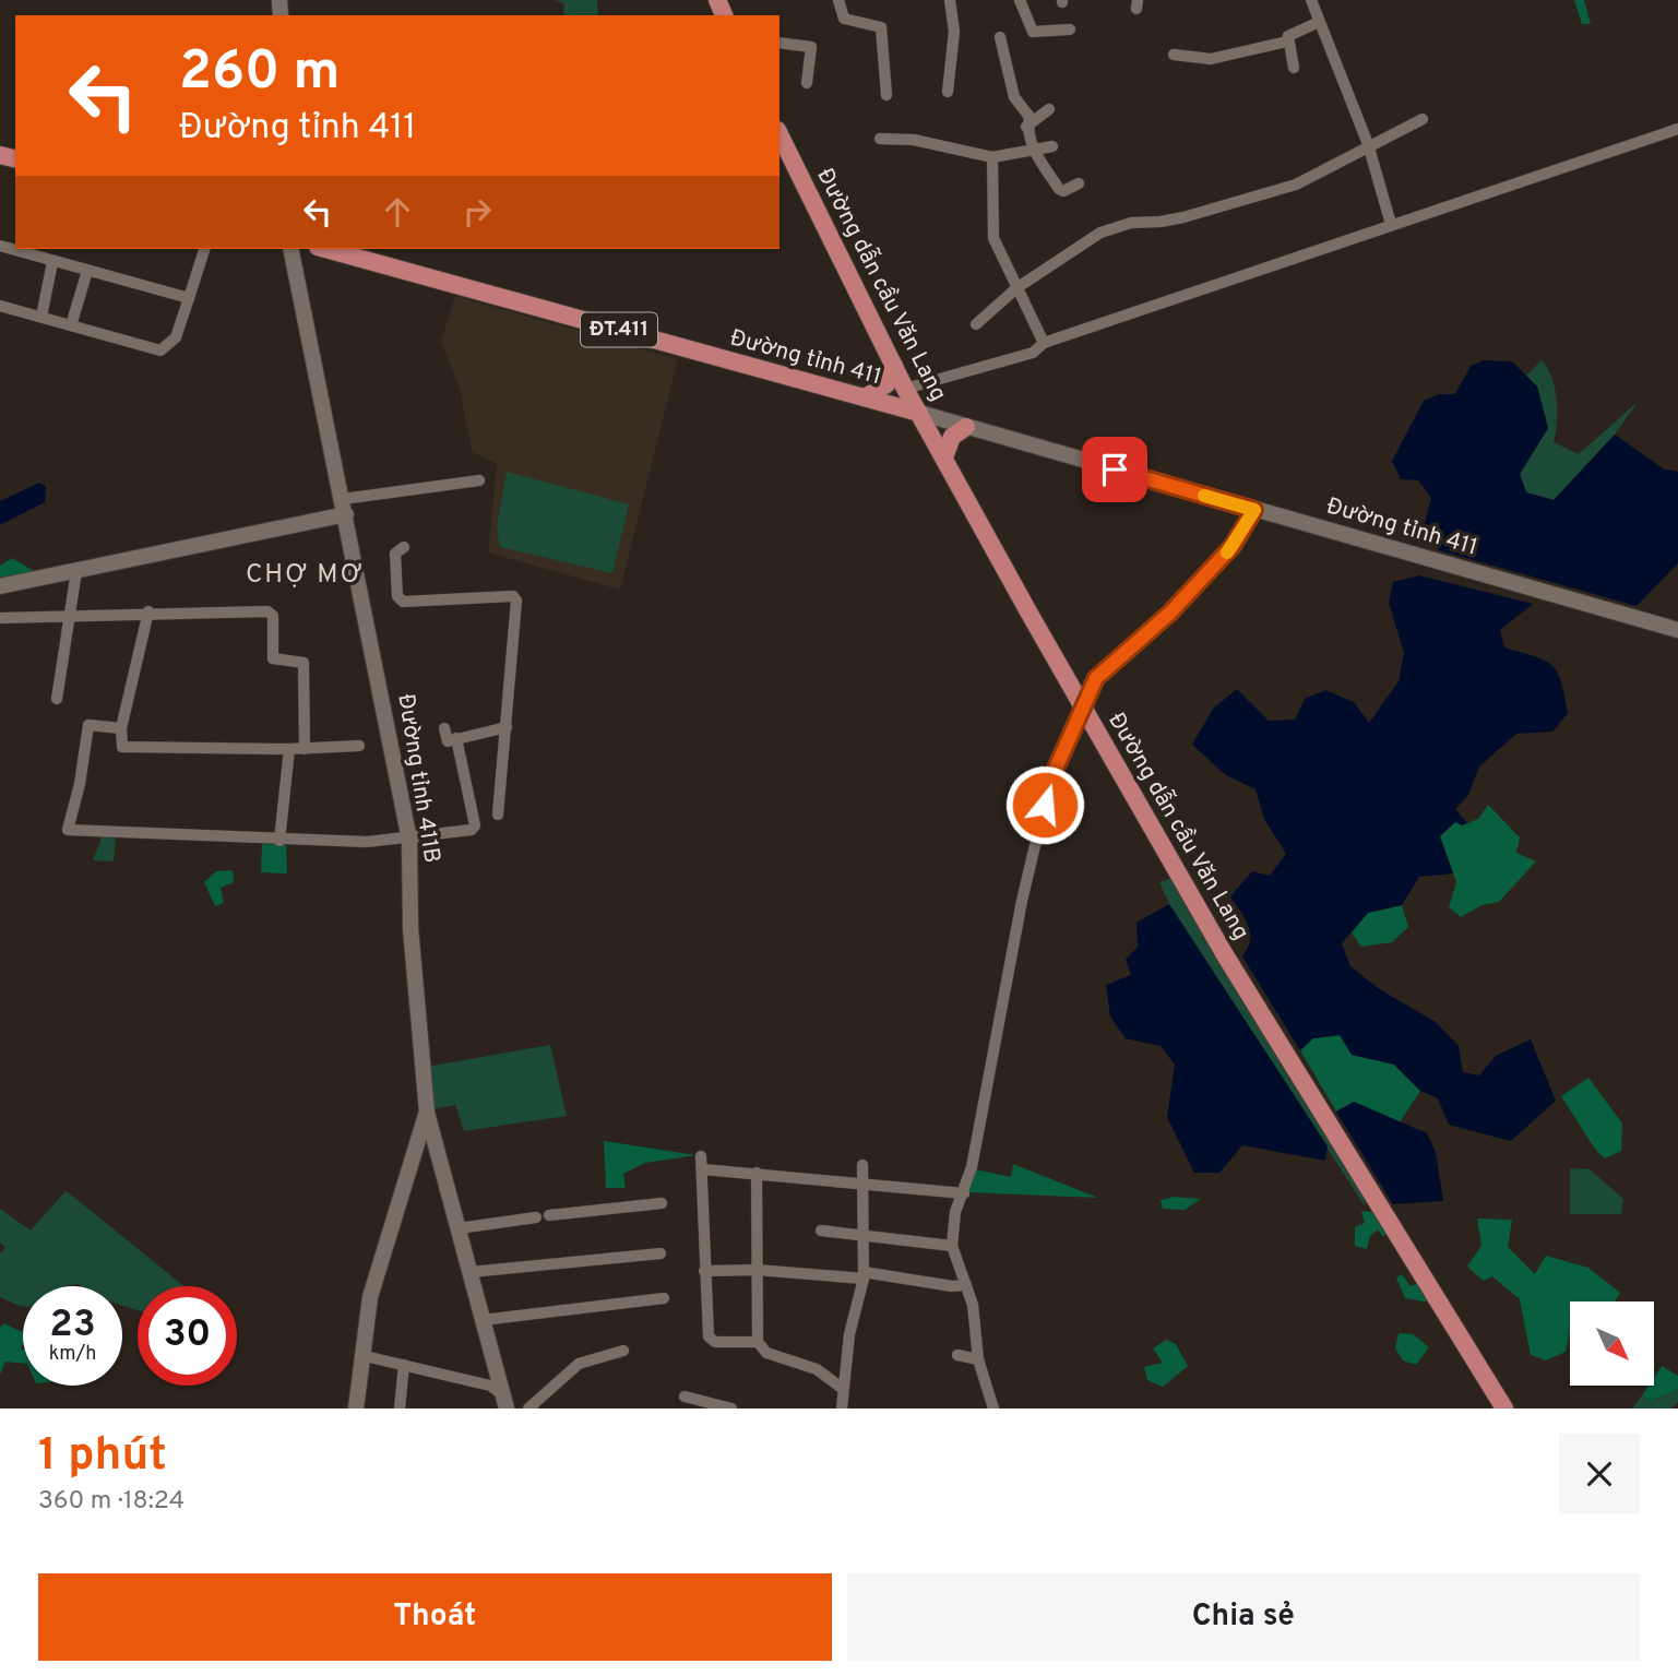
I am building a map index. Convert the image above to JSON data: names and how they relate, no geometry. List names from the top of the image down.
{
  "streets": {
    "main road": [
      "Đường dẫn cầu Văn Lang",
      "ĐT.411",
      "Đường tỉnh 411",
      "Đường tỉnh 411B"
    ]
  },
  "crossings": [
    ["Đường dẫn cầu Văn Lang", "Đường tỉnh 411"]
  ],
  "districts": ["CHỢ MƠ"],
  "north": "bottom right",
  "page": {
    "turn": ["260 m", "Đường tỉnh 411"],
    "speed": "23 km/h",
    "limit": "30",
    "heading": ["1 phút", "360 m · 18:24"],
    "buttons": ["Thoát", "Chia sẻ"]
  }
}
